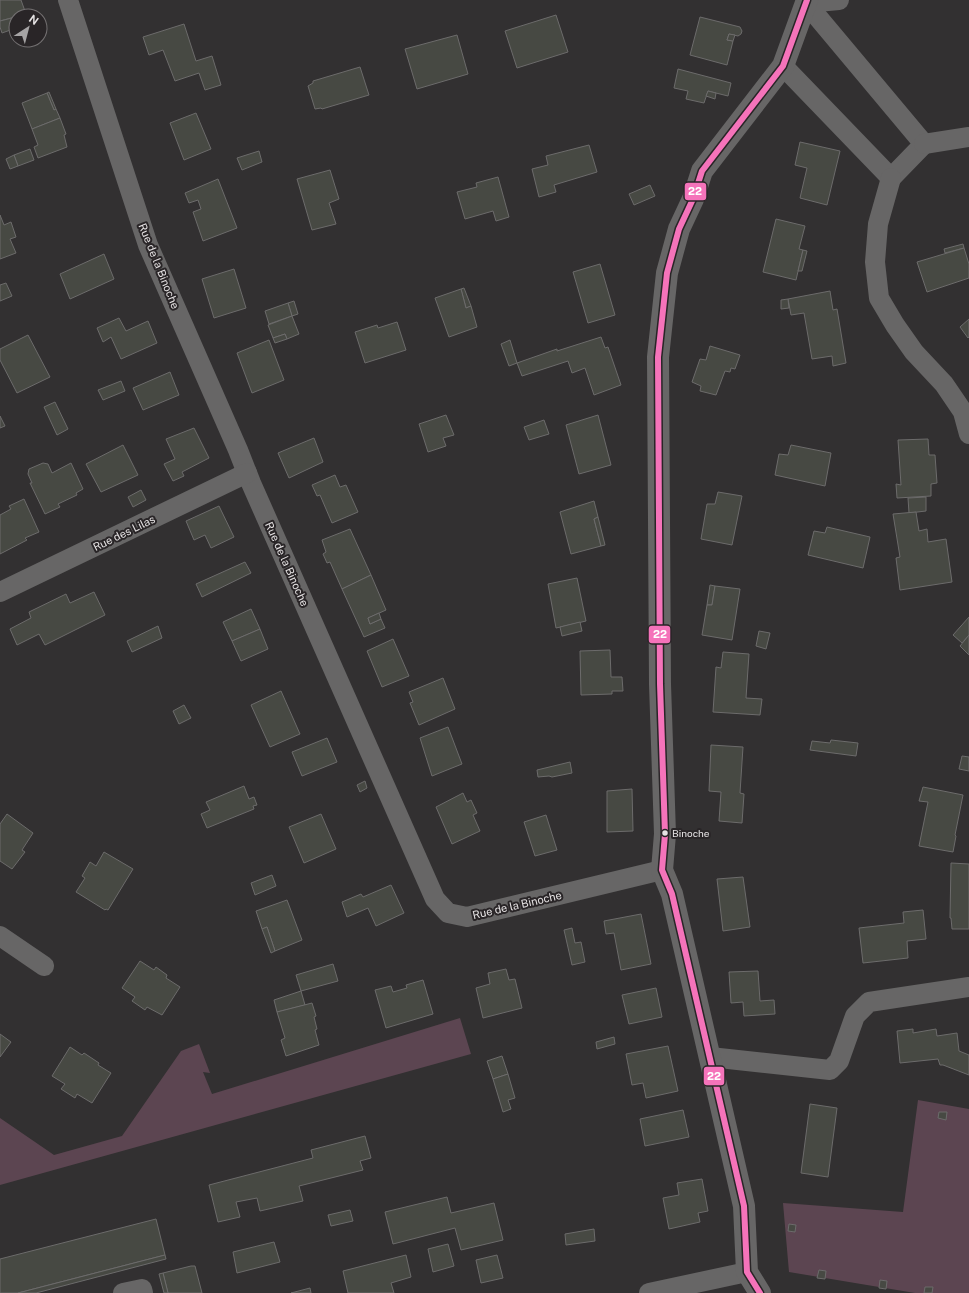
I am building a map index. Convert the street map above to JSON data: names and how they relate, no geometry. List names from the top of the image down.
{
  "streets": {
    "street": ["Rue de la Binoche", "Rue des Lilas"]
  },
  "crossings": [
    ["Rue de la Binoche", "Rue des Lilas"]
  ],
  "places": ["Binoche"],
  "lines": ["transit line 22"],
  "north": "top right"
}
